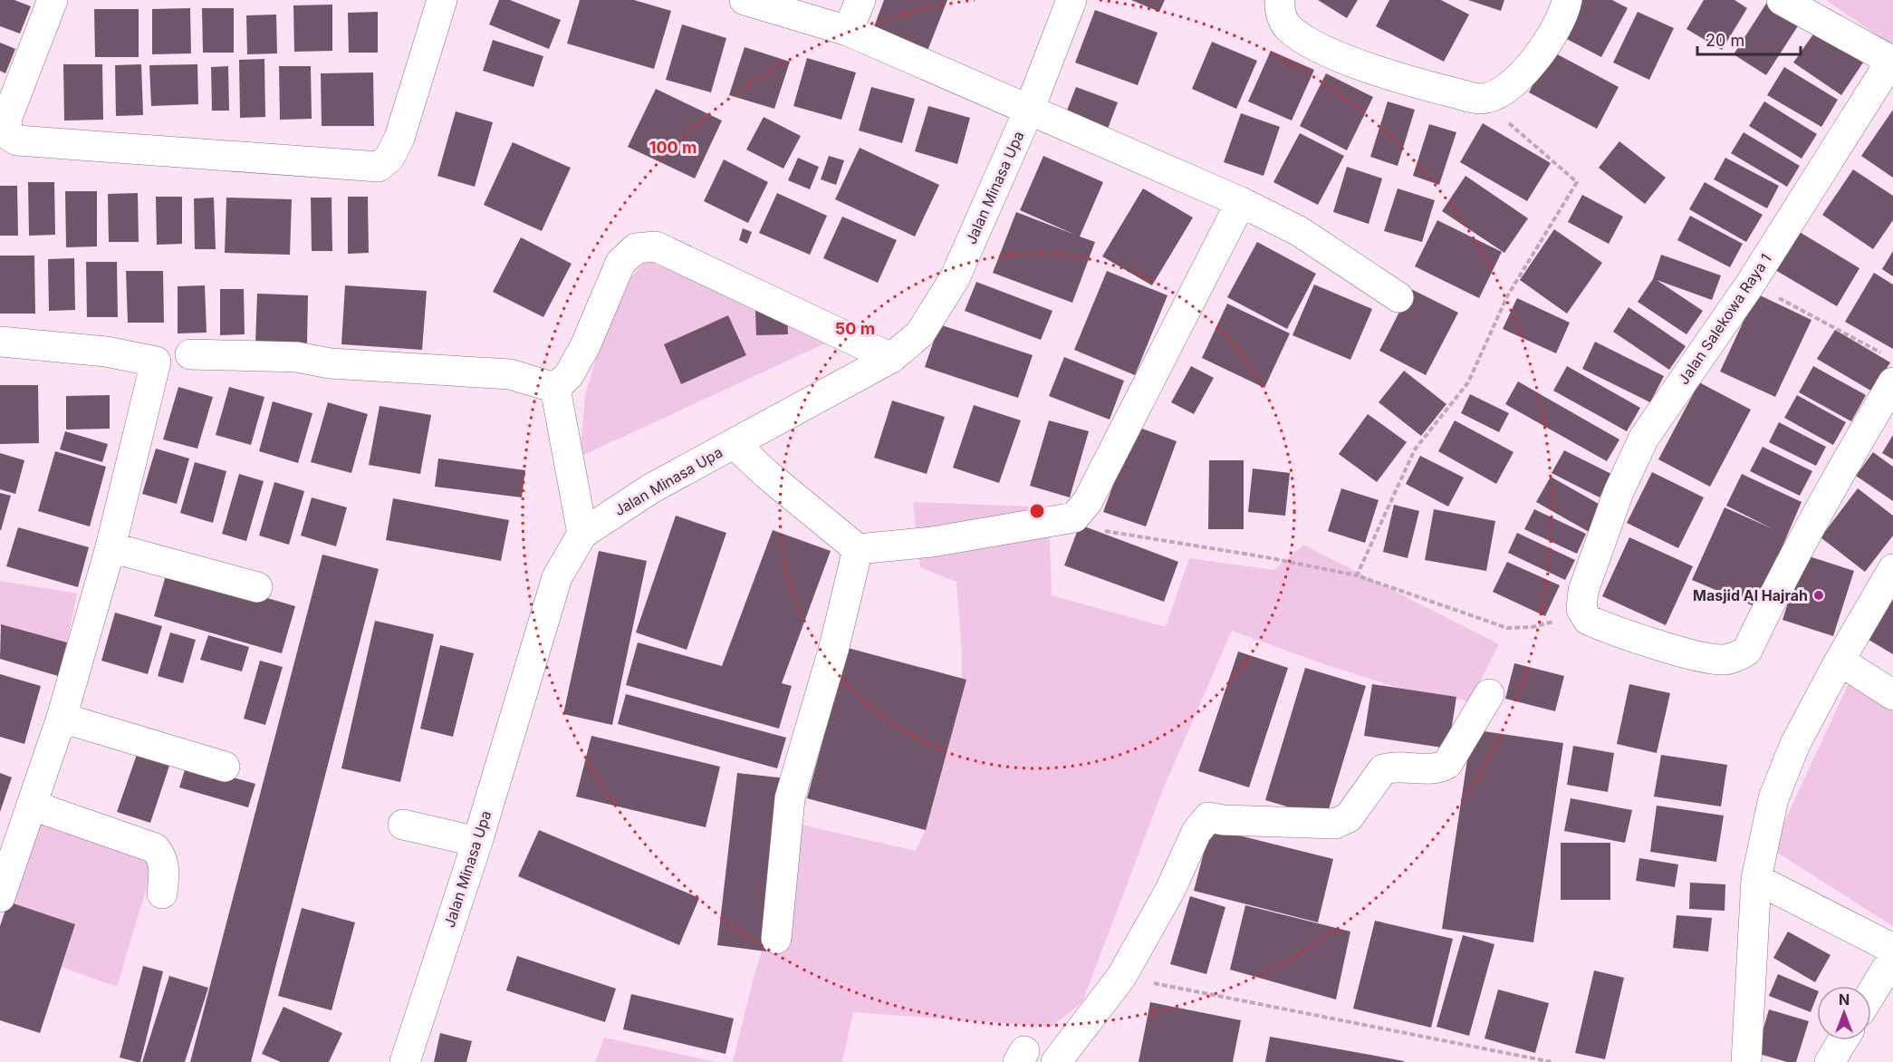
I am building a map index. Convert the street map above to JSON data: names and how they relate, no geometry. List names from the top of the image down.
{
  "streets": {
    "street": ["Jalan Minasa Upa", "Jalan Salekowa Raya 1"]
  },
  "places": ["Masjid Al Hajrah"],
  "scale_bar": "20 m",
  "north": "top",
  "rings": ["100 m", "50 m"]
}
